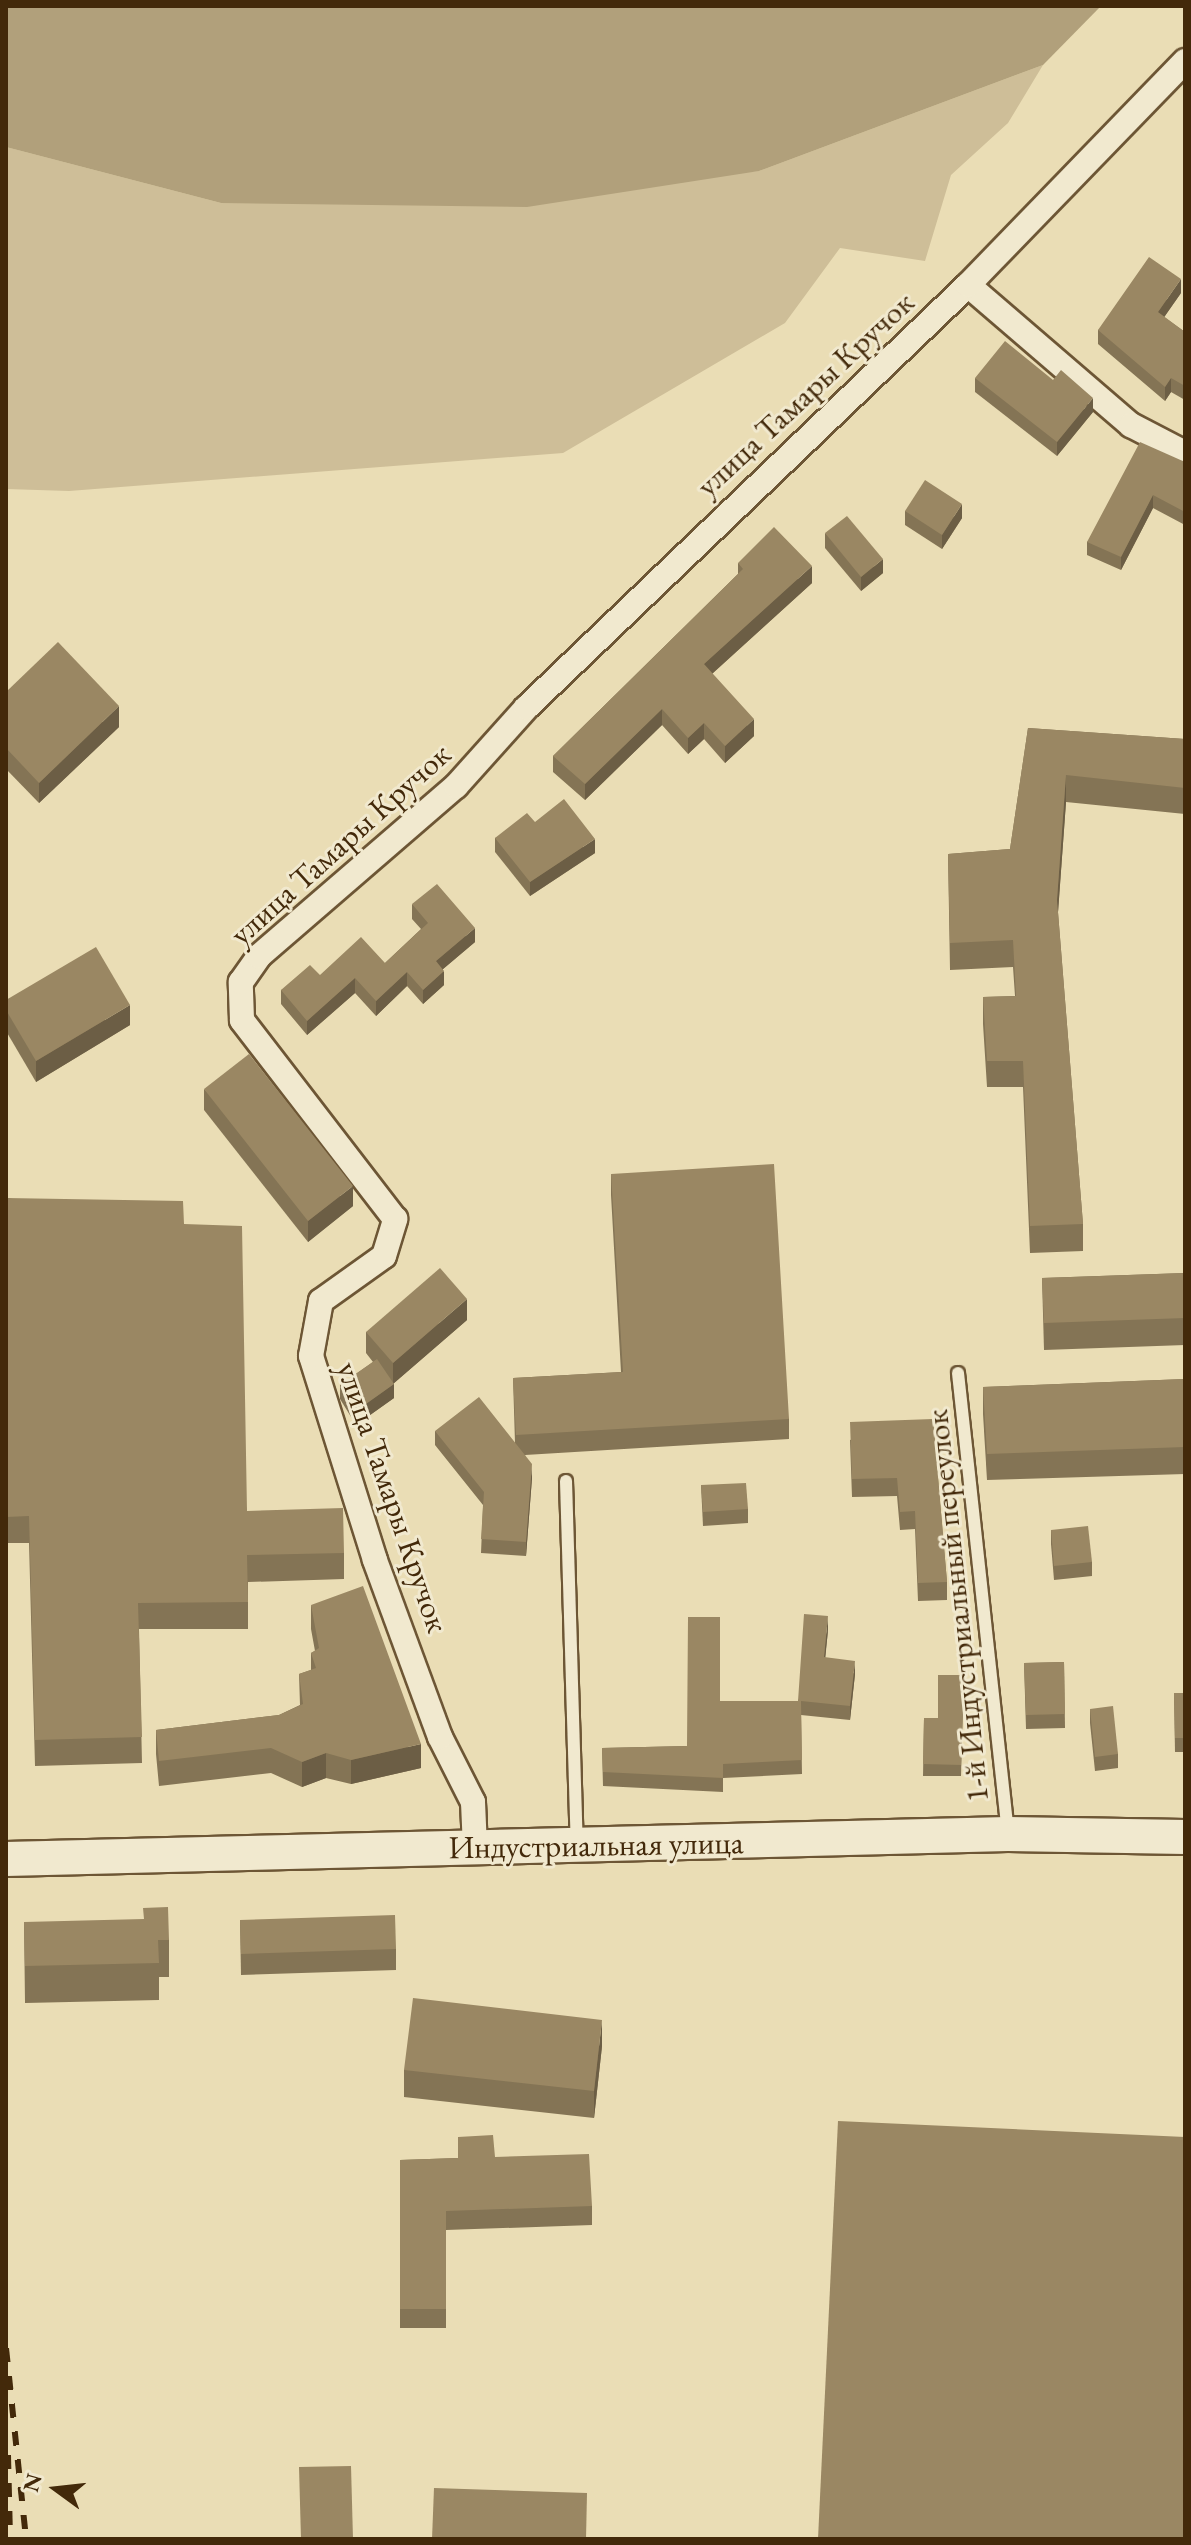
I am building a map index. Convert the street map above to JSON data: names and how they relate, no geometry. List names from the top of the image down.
{
  "streets": {
    "main road": ["Индустриальная улица"],
    "street": ["улица Тамары Кручок"],
    "lane": ["1-й Индустриальный переулок"]
  },
  "crossings": [
    ["улица Тамары Кручок", "Индустриальная улица"],
    ["1-й Индустриальный переулок", "Индустриальная улица"]
  ],
  "north": "left"
}
